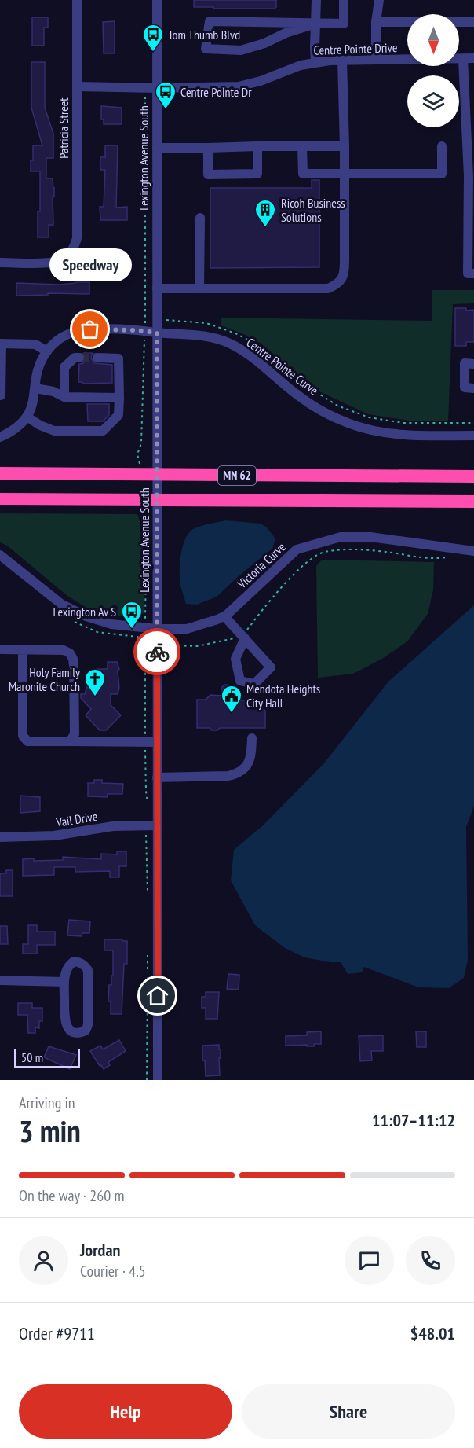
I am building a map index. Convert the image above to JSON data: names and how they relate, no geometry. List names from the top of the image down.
{
  "streets": {
    "highway": ["MN 62"],
    "street": [
      "Centre Pointe Drive",
      "Patricia Street",
      "Lexington Avenue South",
      "Centre Pointe Curve",
      "Victoria Curve",
      "Vail Drive"
    ]
  },
  "crossings": [
    ["Centre Pointe Drive", "Patricia Street"],
    ["Centre Pointe Drive", "Lexington Avenue South"],
    ["Lexington Avenue South", "Centre Pointe Curve"],
    ["Lexington Avenue South", "MN 62"],
    ["Lexington Avenue South", "Victoria Curve"],
    ["Lexington Avenue South", "Vail Drive"]
  ],
  "places": {
    "bus stop": ["Tom Thumb Blvd", "Centre Pointe Dr", "Lexington Av S"],
    "building": ["Ricoh Business Solutions"],
    "other": ["Speedway"],
    "church": ["Holy Family Maronite Church"],
    "public building": ["Mendota Heights City Hall"]
  },
  "scale_bar": "50 m",
  "north": "bottom",
  "page": {
    "bubble": "Speedway",
    "scale": "50 m",
    "heading": ["3 min", "Arriving in", "11:07–11:12"],
    "panel": [
      "Jordan",
      "Courier · 4.5",
      "Order #9711",
      "$48.01"
    ],
    "bar": "On the way · 260 m",
    "buttons": ["Help", "Share"]
  }
}
